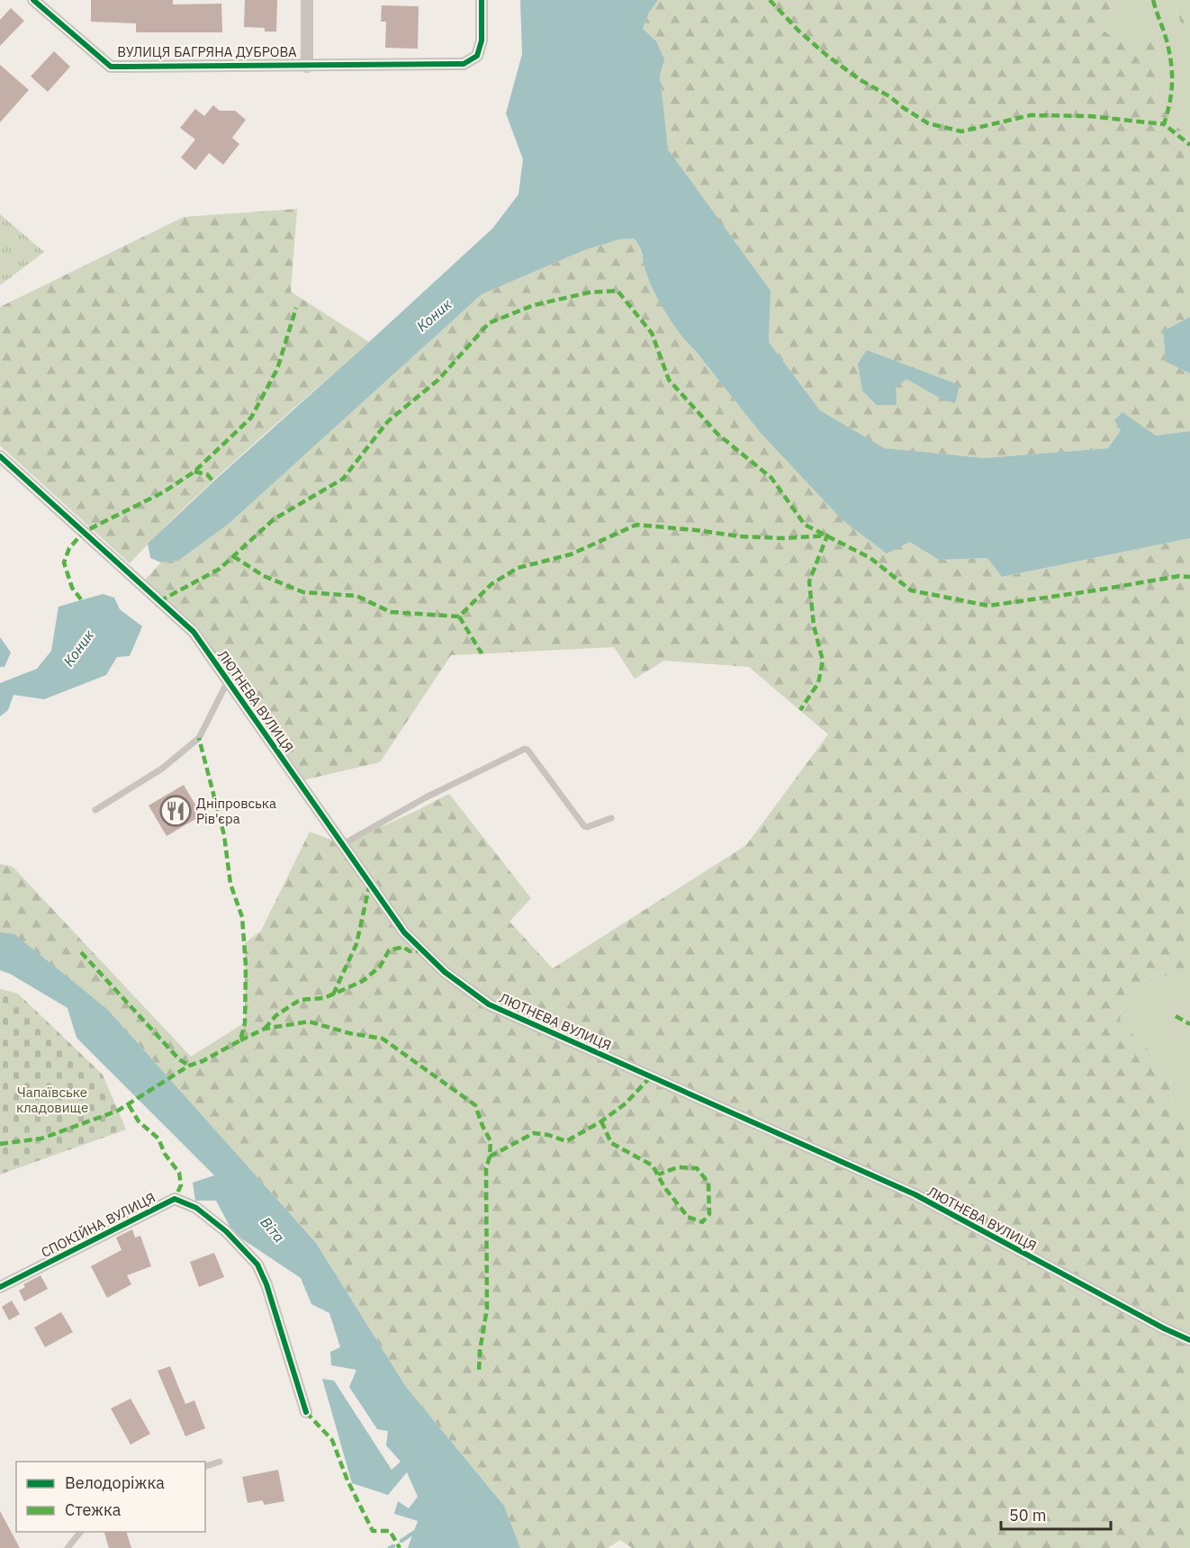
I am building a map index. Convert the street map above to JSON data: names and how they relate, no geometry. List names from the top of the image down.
{
  "streets": {
    "street": ["ВУЛИЦЯ БАГРЯНА ДУБРОВА", "ЛЮТНЕВА ВУЛИЦЯ", "СПОКІЙНА ВУЛИЦЯ"]
  },
  "water": ["Коник", "Віта"],
  "parks": ["Чапаївське кладовище"],
  "places": {
    "restaurant": ["Дніпровська Рів'єра"]
  },
  "legend": ["Велодоріжка", "Стежка"],
  "scale_bar": "50 m"
}
